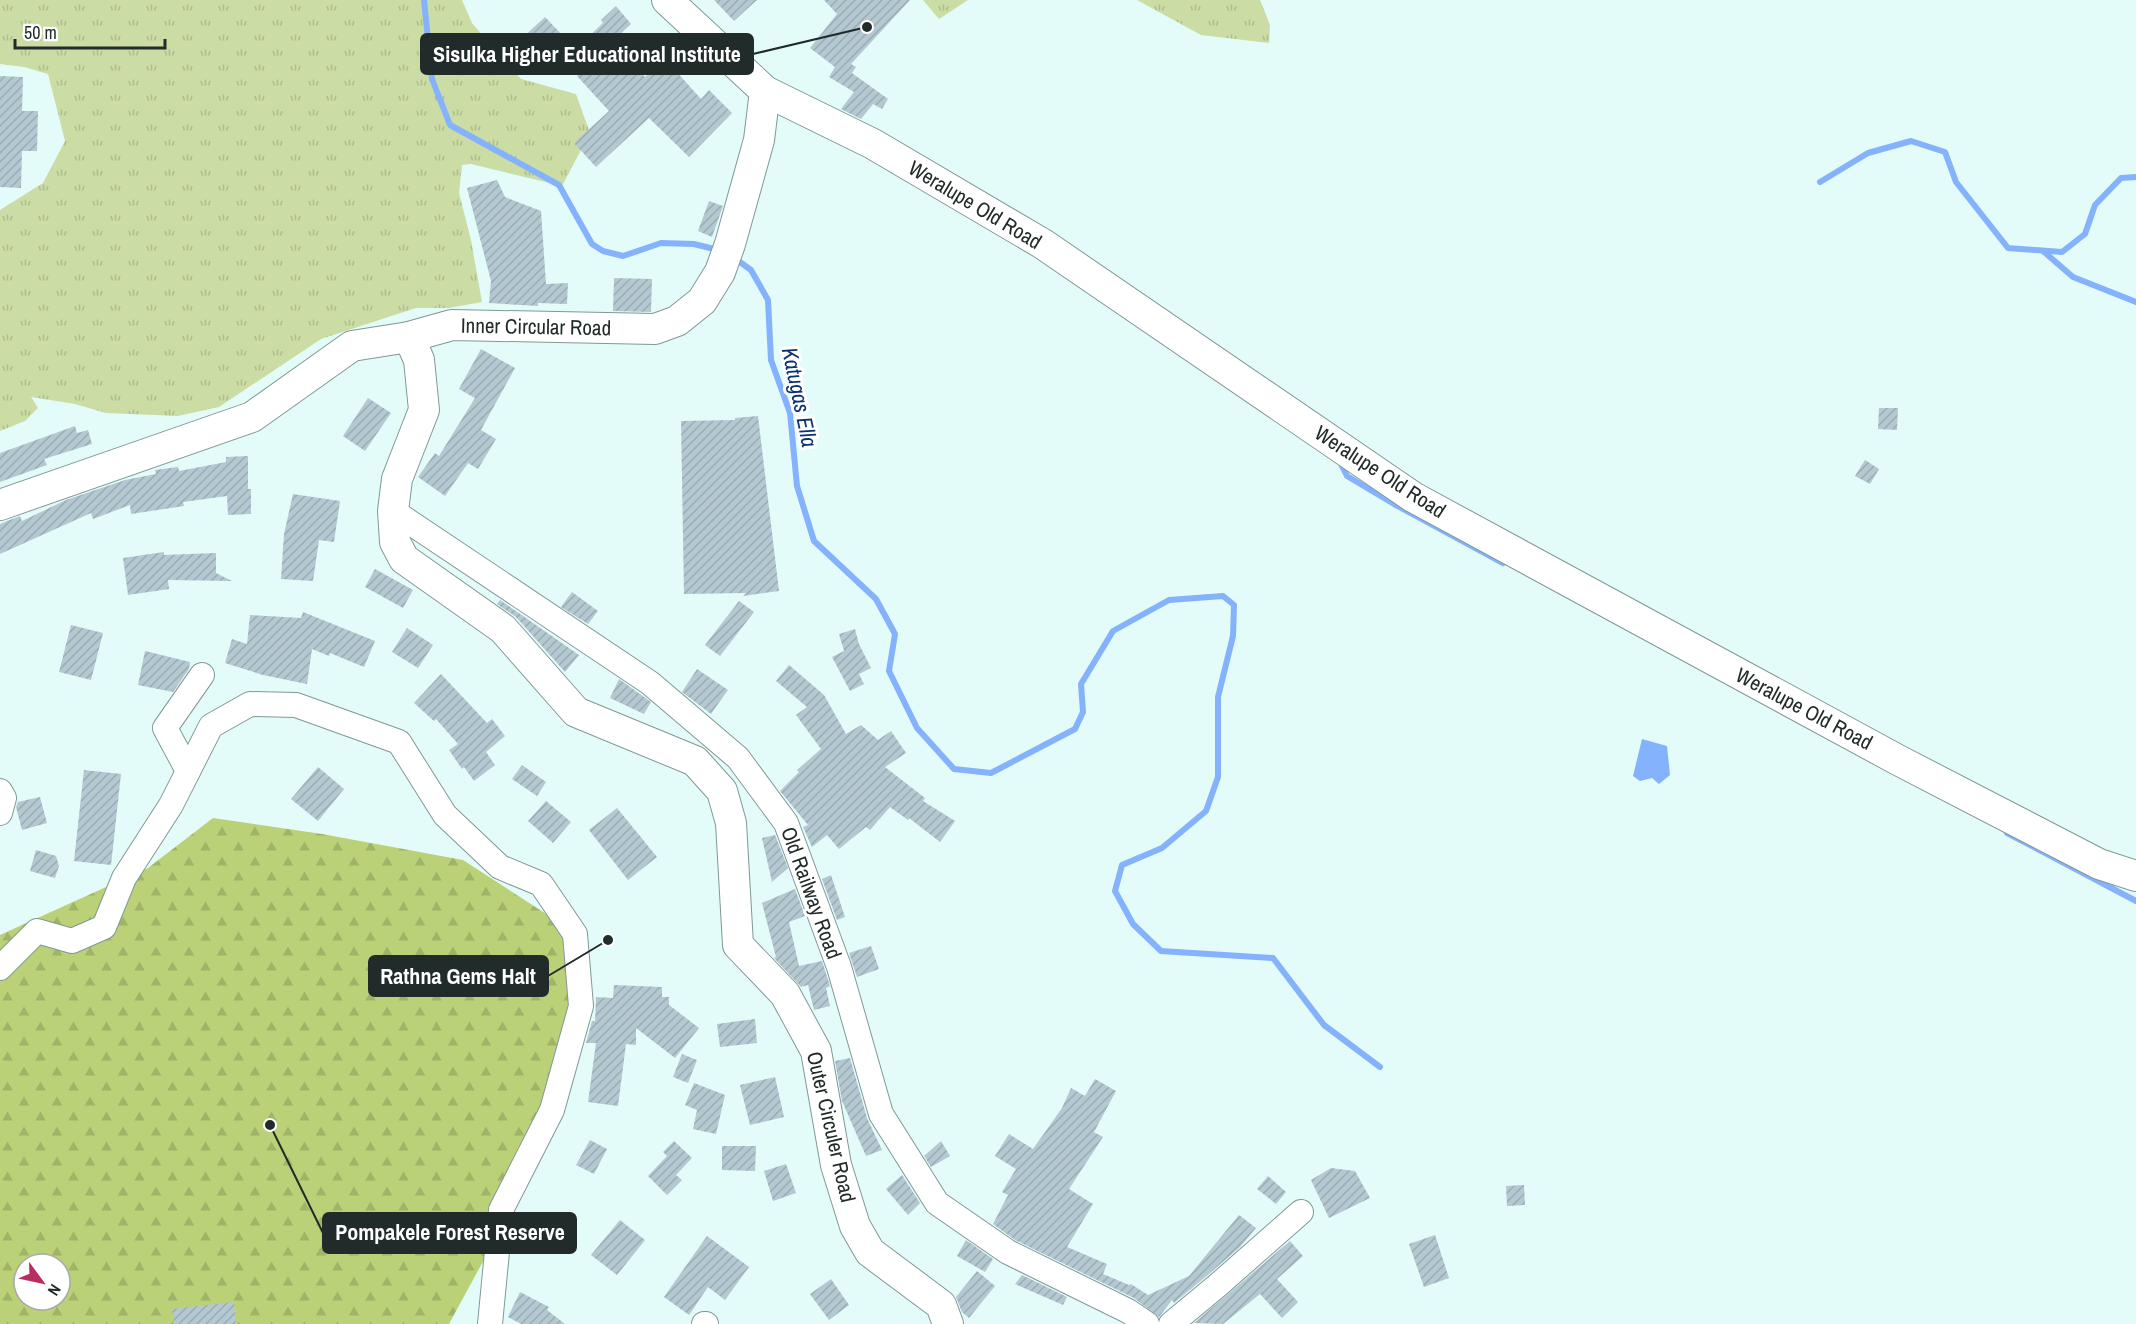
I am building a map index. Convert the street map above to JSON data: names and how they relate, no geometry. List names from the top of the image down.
{
  "streets": {
    "street": [
      "Weralupe Old Road",
      "Inner Circular Road",
      "Old Railway Road",
      "Outer Circuler Road"
    ]
  },
  "crossings": [
    ["Weralupe Old Road", "Inner Circular Road"],
    ["Inner Circular Road", "Outer Circuler Road"],
    ["Old Railway Road", "Outer Circuler Road"]
  ],
  "water": ["Katugas Ella"],
  "places": ["Sisulka Higher Educational Institute", "Rathna Gems Halt", "Pompakele Forest Reserve"],
  "scale_bar": "50 m",
  "north": "bottom right"
}
